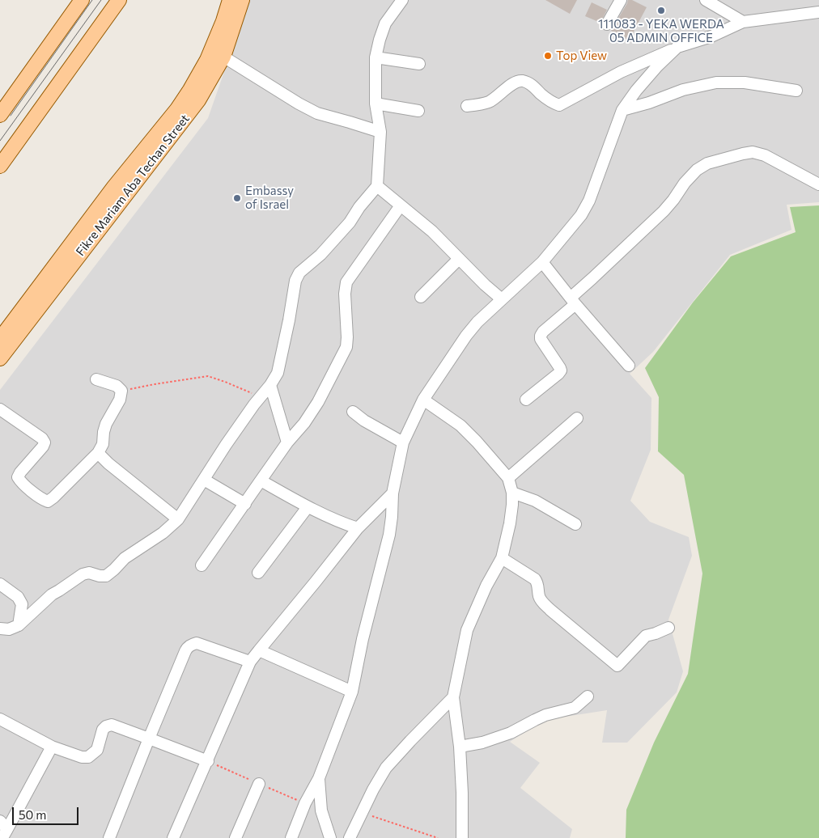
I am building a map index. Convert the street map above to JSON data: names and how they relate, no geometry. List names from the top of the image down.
{
  "streets": {
    "main road": ["Fikre Mariam Aba Techan Street"]
  },
  "places": ["111083 - YEKA WERDA 05 ADMIN OFFICE", "Top View", "Embassy of Israel"],
  "scale_bar": "50 m"
}
